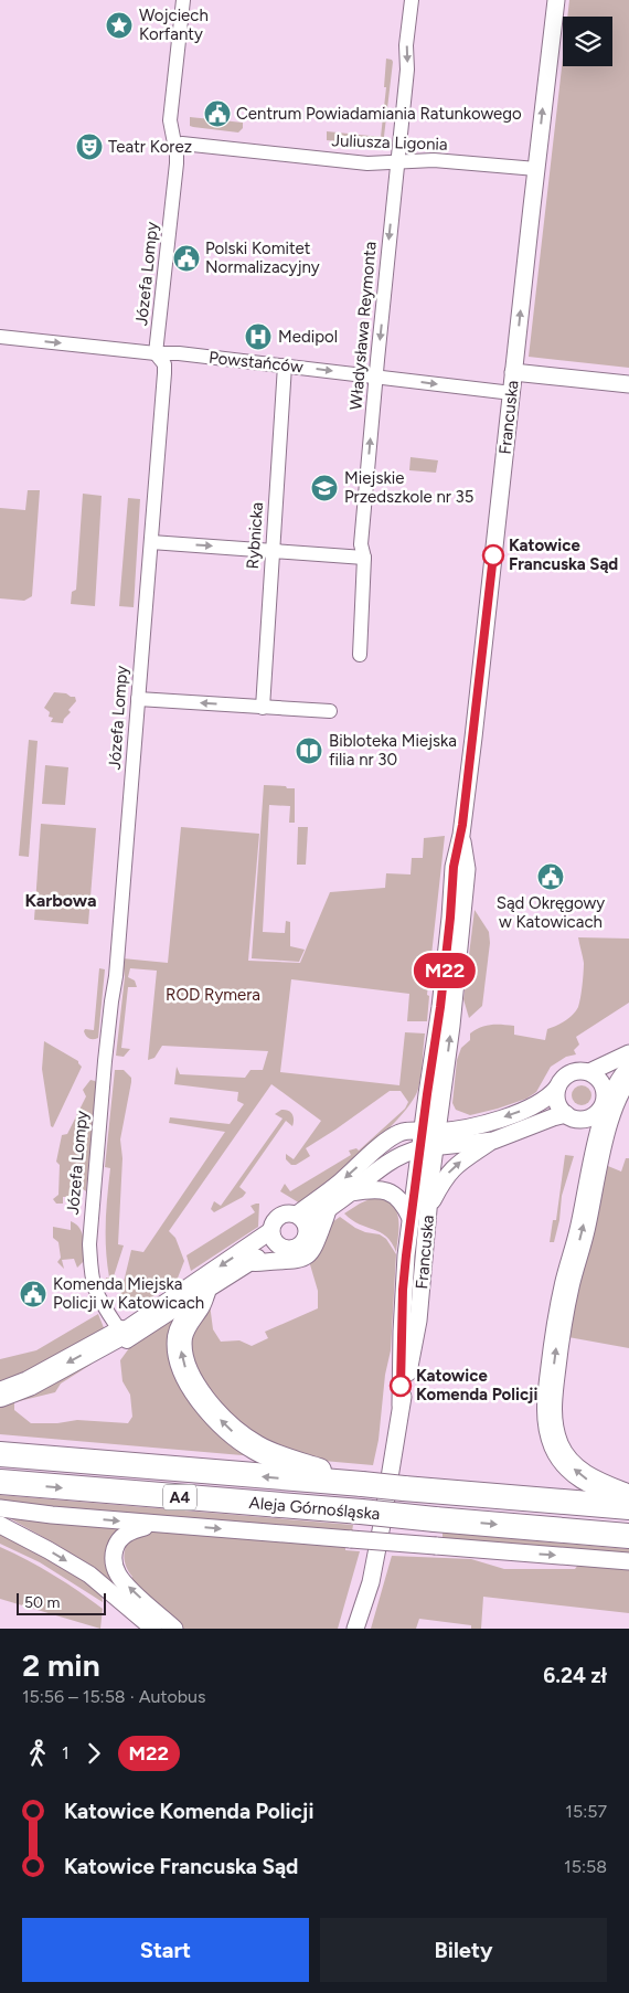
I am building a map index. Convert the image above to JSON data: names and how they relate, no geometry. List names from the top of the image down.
{
  "streets": {
    "highway": ["A4", "Aleja Górnośląska"],
    "street": [
      "Juliusza Ligonia",
      "Józefa Lompy",
      "Władysława Reymonta",
      "Powstańców",
      "Francuska",
      "Rybnicka"
    ]
  },
  "crossings": [
    ["Juliusza Ligonia", "Józefa Lompy"],
    ["Juliusza Ligonia", "Władysława Reymonta"],
    ["Juliusza Ligonia", "Francuska"],
    ["Józefa Lompy", "Powstańców"],
    ["Władysława Reymonta", "Powstańców"],
    ["Powstańców", "Francuska"],
    ["Powstańców", "Rybnicka"]
  ],
  "one_way": ["Powstańców"],
  "districts": ["Karbowa"],
  "parks": ["ROD Rymera"],
  "places": {
    "place": ["Wojciech Korfanty"],
    "public building": [
      "Centrum Powiadamiania Ratunkowego",
      "Polski Komitet Normalizacyjny",
      "Sąd Okręgowy w Katowicach",
      "Komenda Miejska Policji w Katowicach"
    ],
    "theatre": ["Teatr Korez"],
    "hospital": ["Medipol"],
    "school or university": ["Miejskie Przedszkole nr 35"],
    "other": ["Katowice Francuska Sąd", "Katowice Komenda Policji"],
    "library": ["Bibloteka Miejska filia nr 30"]
  },
  "lines": ["bus line M22"],
  "scale_bar": "50 m",
  "page": {
    "on_map": "M22",
    "scale": "50 m",
    "heading": ["2 min", "15:56 – 15:58 · Autobus", "6.24 zł"],
    "legs": ["1", "M22"],
    "list": [
      {
        "name": "Katowice Komenda Policji",
        "value": "15:57"
      },
      {
        "name": "Katowice Francuska Sąd",
        "value": "15:58"
      }
    ],
    "buttons": ["Start", "Bilety"]
  }
}
